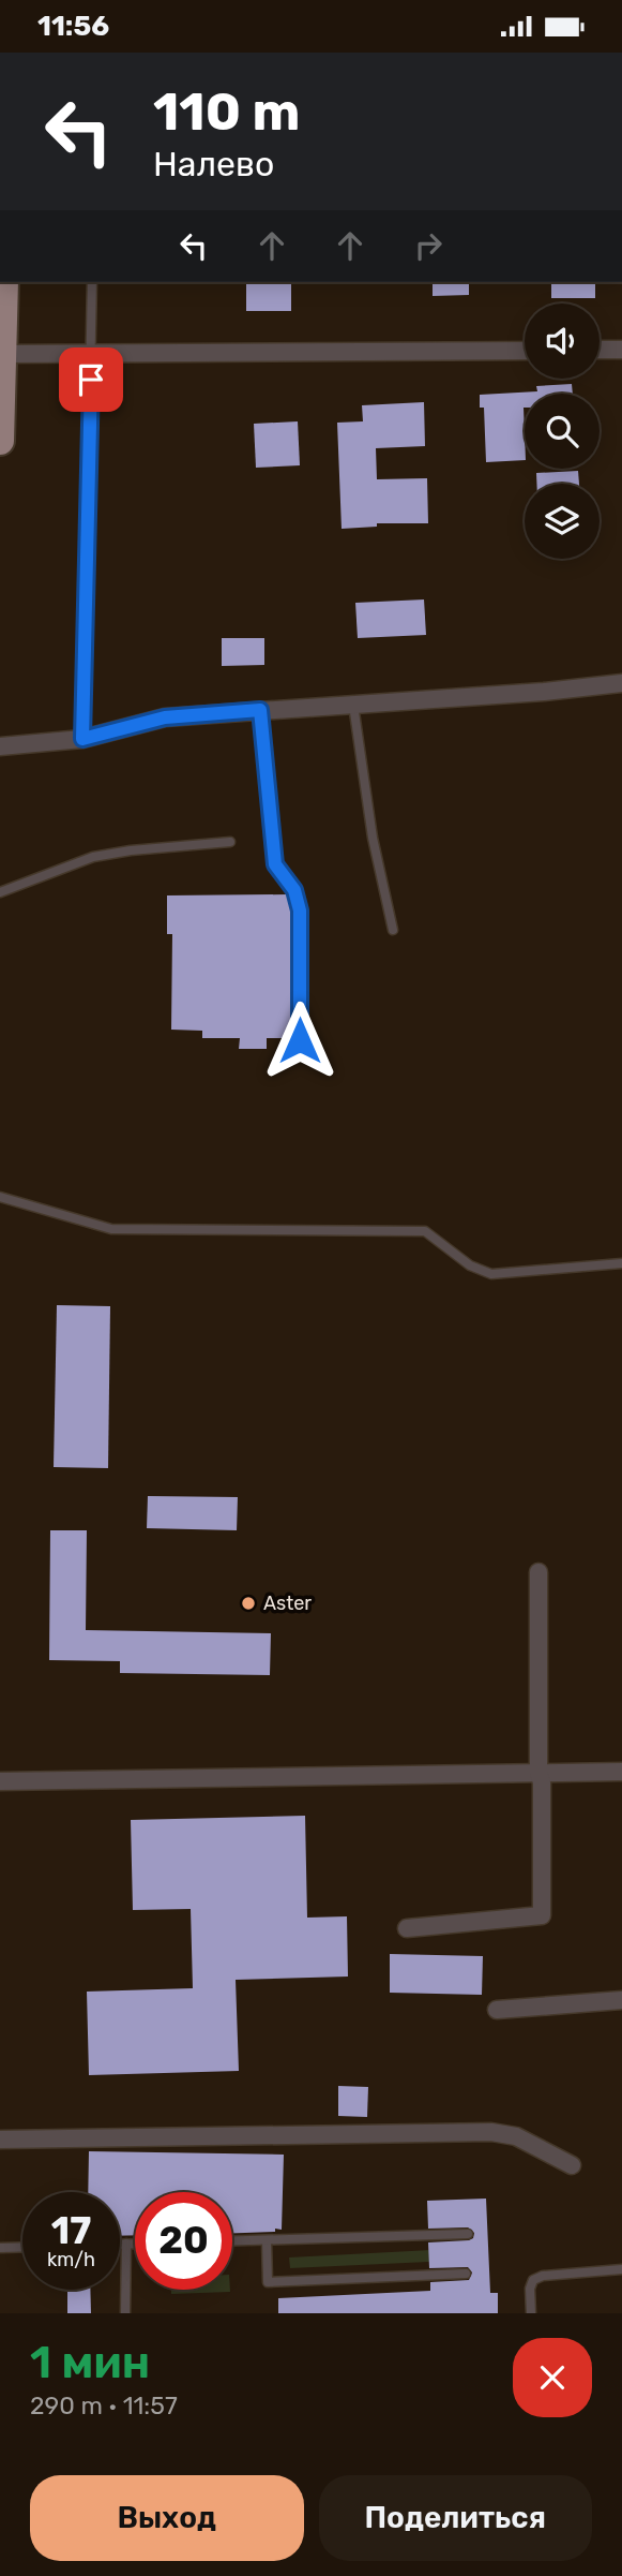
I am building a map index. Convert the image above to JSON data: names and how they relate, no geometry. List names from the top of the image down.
{
  "places": ["Aster"],
  "page": {
    "status": "11:56",
    "turn": ["110 m", "Налево"],
    "speed": "17 km/h",
    "limit": "20",
    "heading": ["1 мин", "290 m · 11:57"],
    "buttons": ["Выход", "Поделиться"]
  }
}
